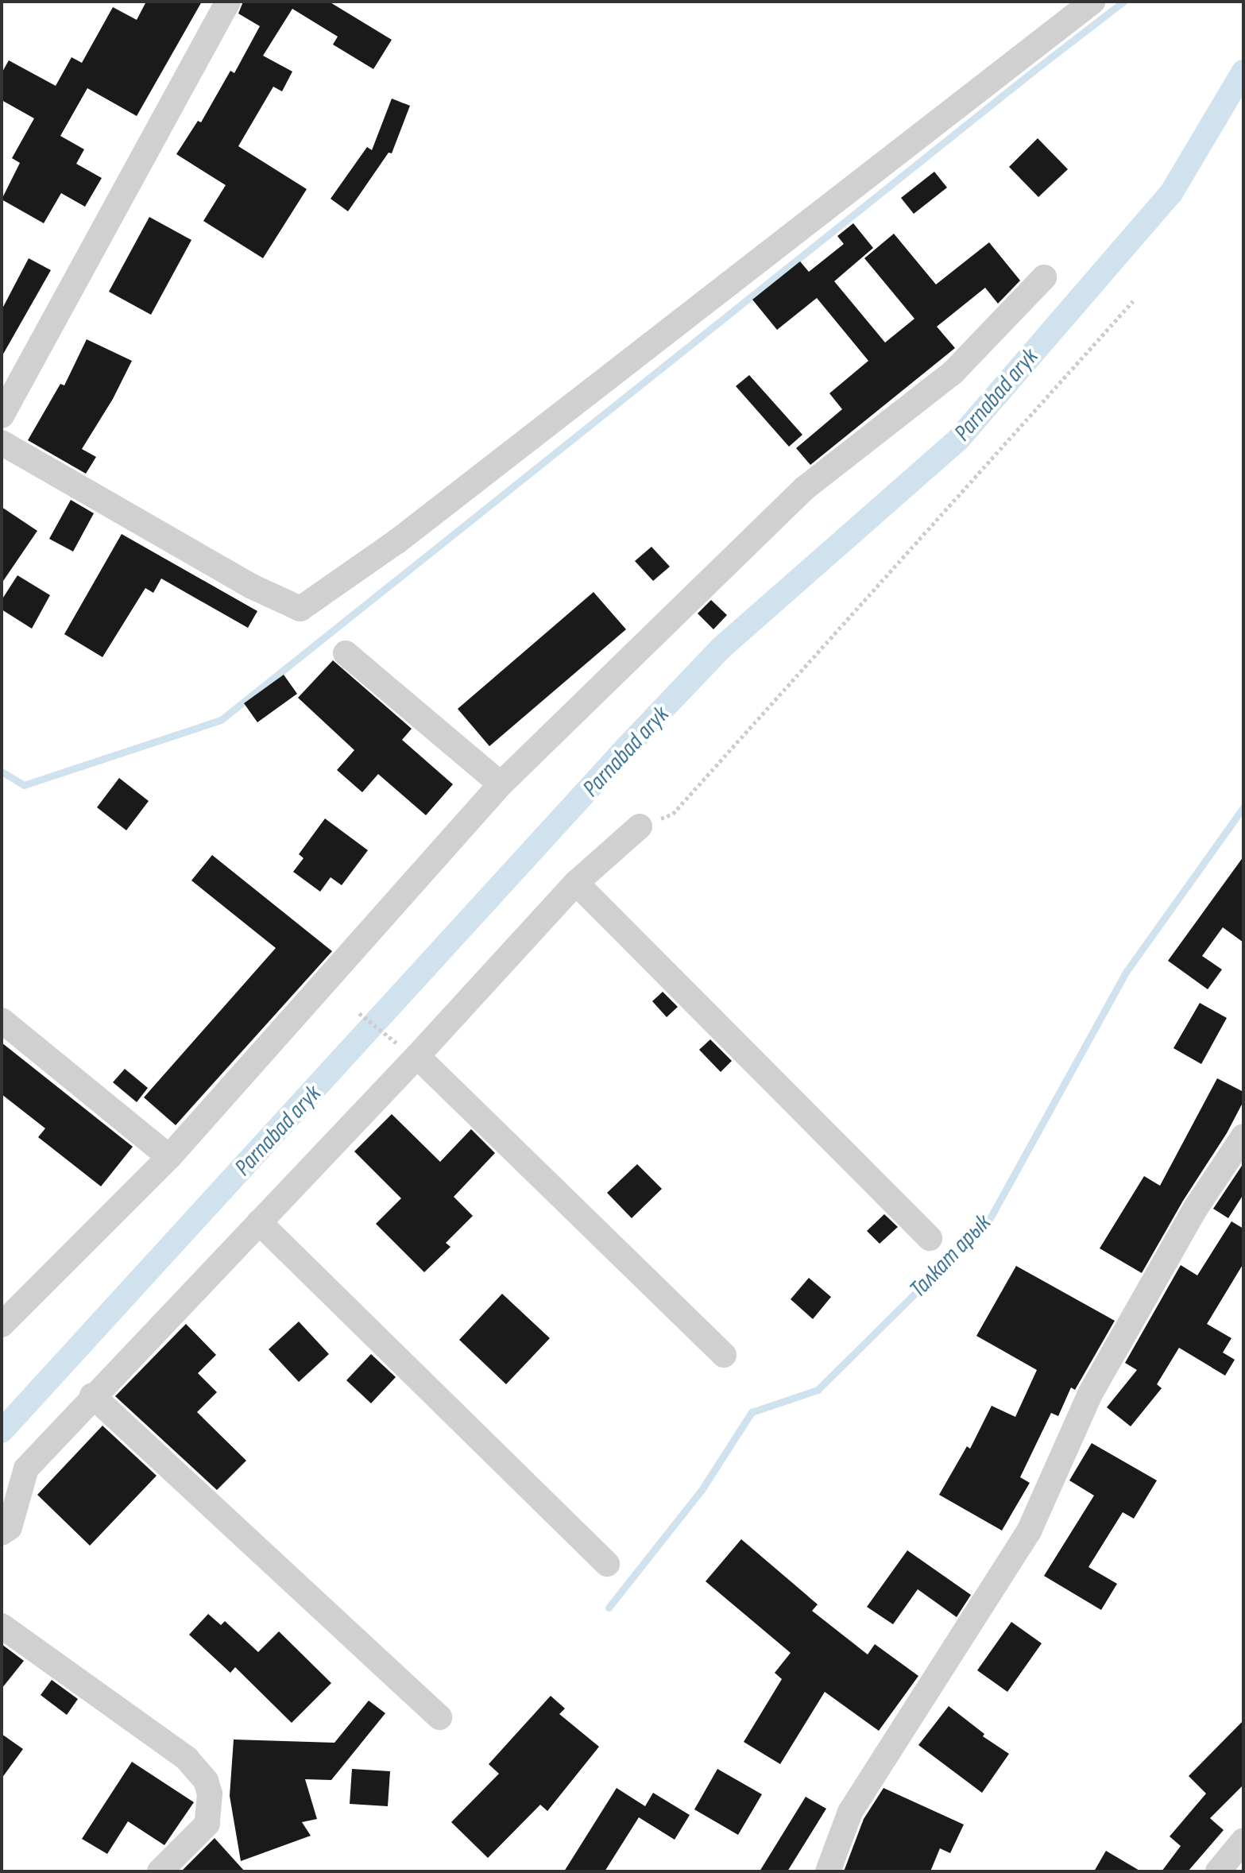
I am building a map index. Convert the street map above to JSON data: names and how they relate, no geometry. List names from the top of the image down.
{
  "water": ["Parnabad aryk", "Талкат арык"]
}
